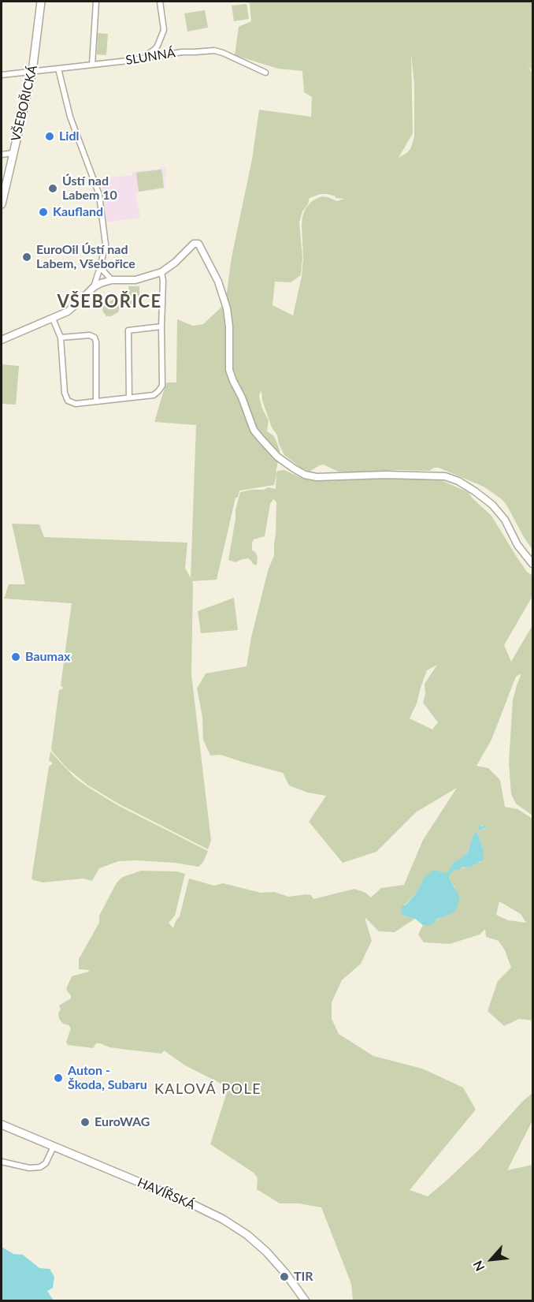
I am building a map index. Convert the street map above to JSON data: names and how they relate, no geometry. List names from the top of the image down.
{
  "streets": {
    "main road": ["VŠEBOŘICKÁ", "HAVÍŘSKÁ"],
    "street": ["SLUNNÁ"]
  },
  "crossings": [
    ["SLUNNÁ", "VŠEBOŘICKÁ"]
  ],
  "districts": ["VŠEBOŘICE", "KALOVÁ POLE"],
  "places": [
    "Lidl",
    "Ústí nad Labem 10",
    "Kaufland",
    "EuroOil Ústí nad Labem, Všebořice",
    "Baumax",
    "Auton - Škoda, Subaru",
    "EuroWAG",
    "TIR"
  ],
  "north": "bottom left"
}
